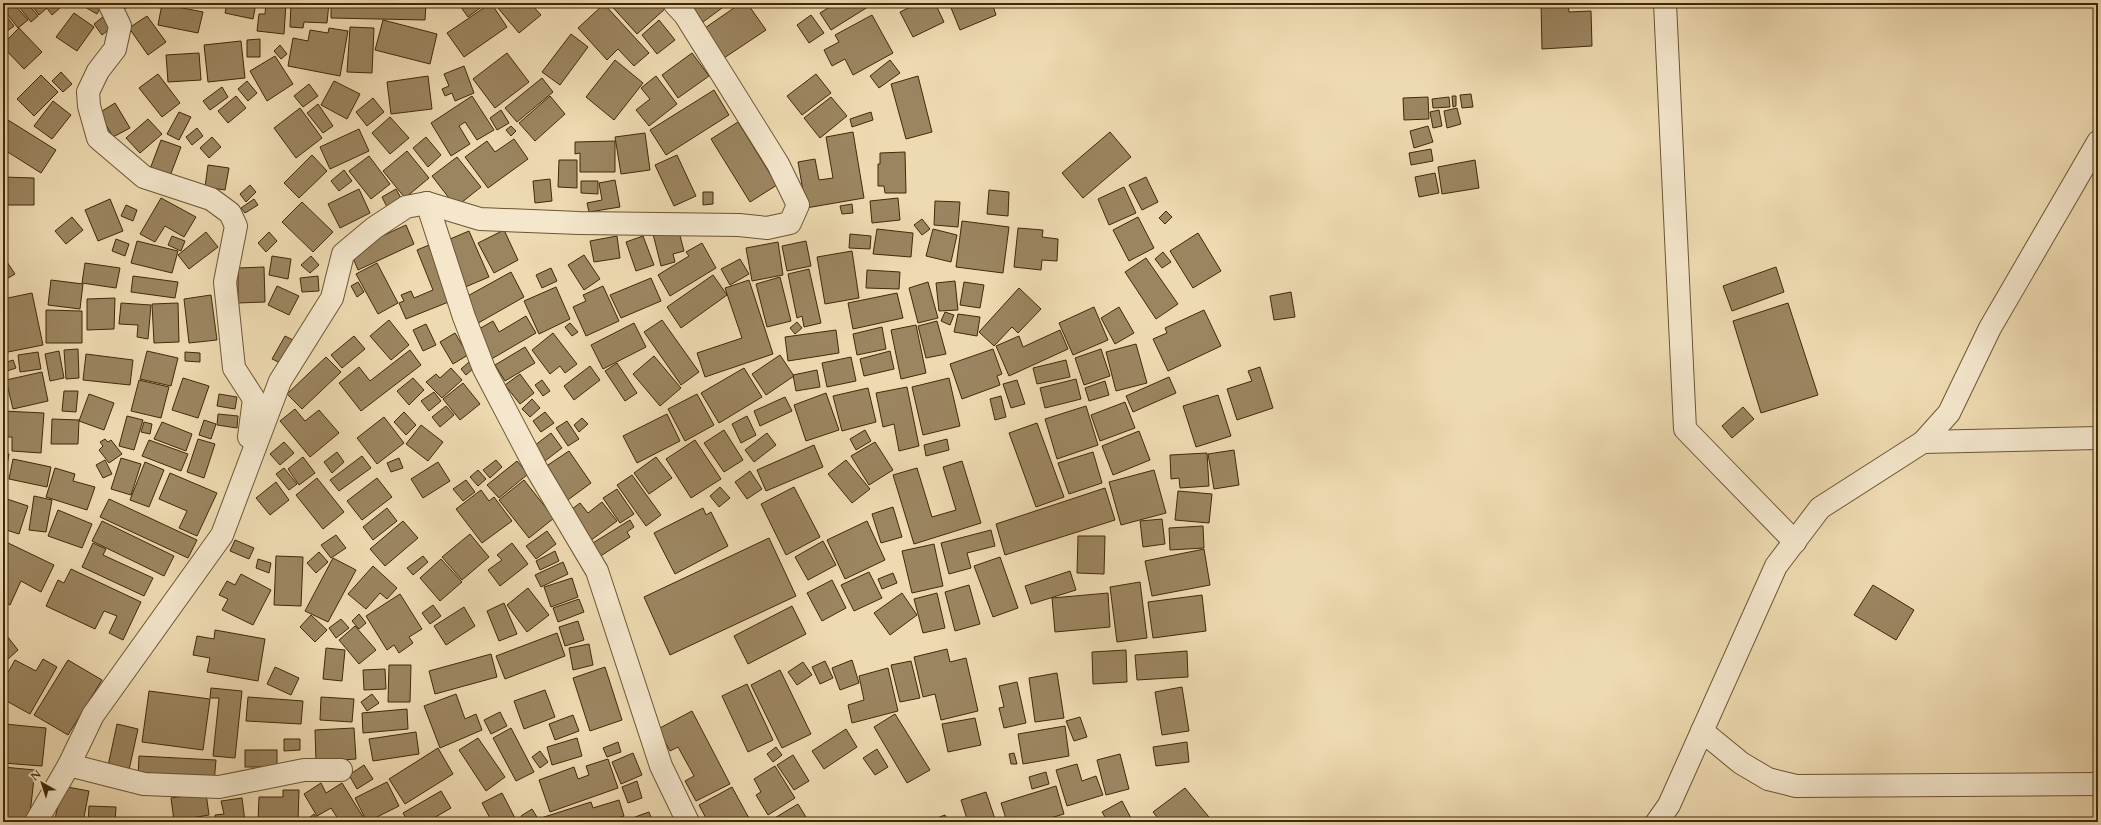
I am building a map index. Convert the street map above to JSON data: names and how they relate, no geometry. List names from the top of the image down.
{
  "north": "top left"
}
